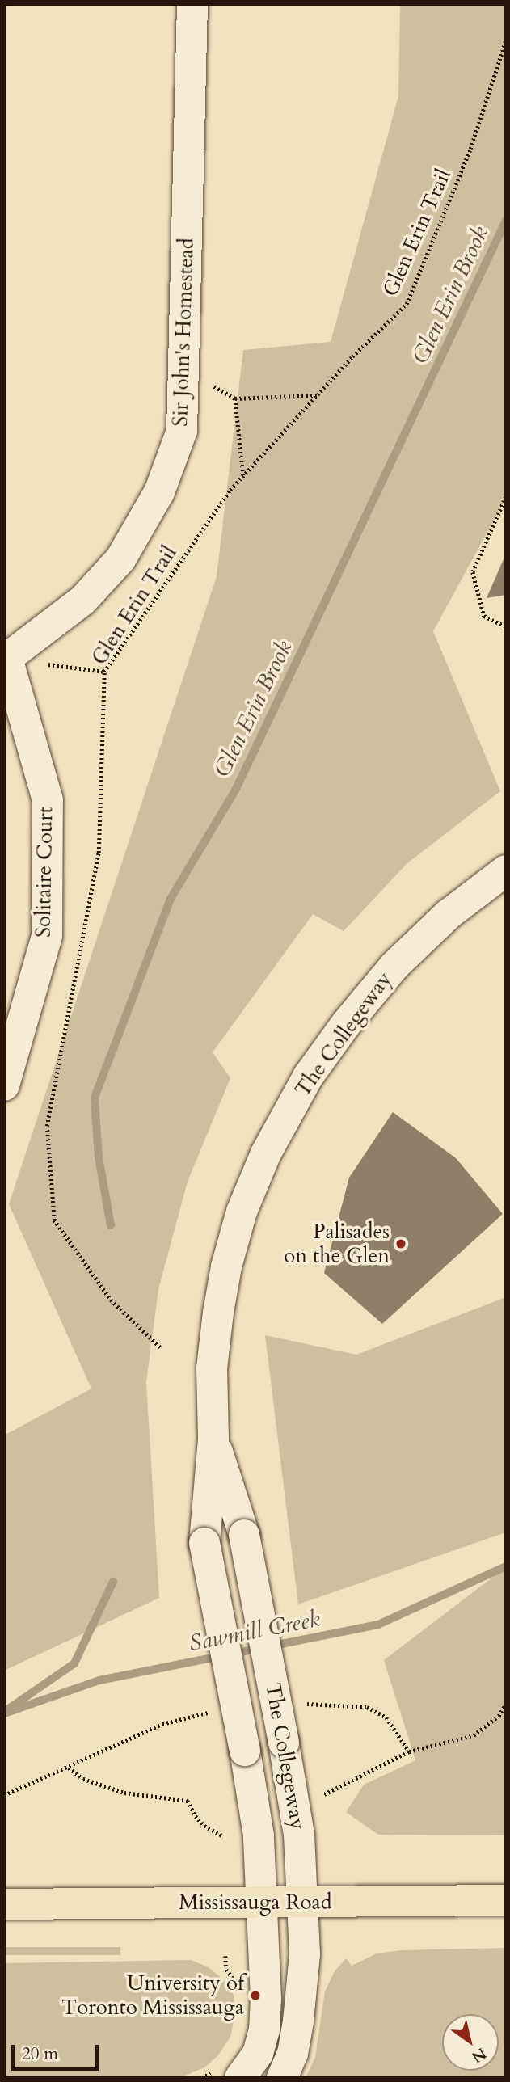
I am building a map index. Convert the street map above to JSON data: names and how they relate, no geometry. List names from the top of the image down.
{
  "streets": {
    "main road": ["Mississauga Road"],
    "street": ["Sir John's Homestead", "Solitaire Court", "The Collegeway"],
    "path": ["Glen Erin Trail"]
  },
  "crossings": [
    ["Sir John's Homestead", "Solitaire Court"],
    ["The Collegeway", "Mississauga Road"]
  ],
  "water": ["Glen Erin Brook", "Sawmill Creek"],
  "places": ["Palisades on the Glen", "University of Toronto Mississauga"],
  "scale_bar": "20 m",
  "north": "bottom right"
}
